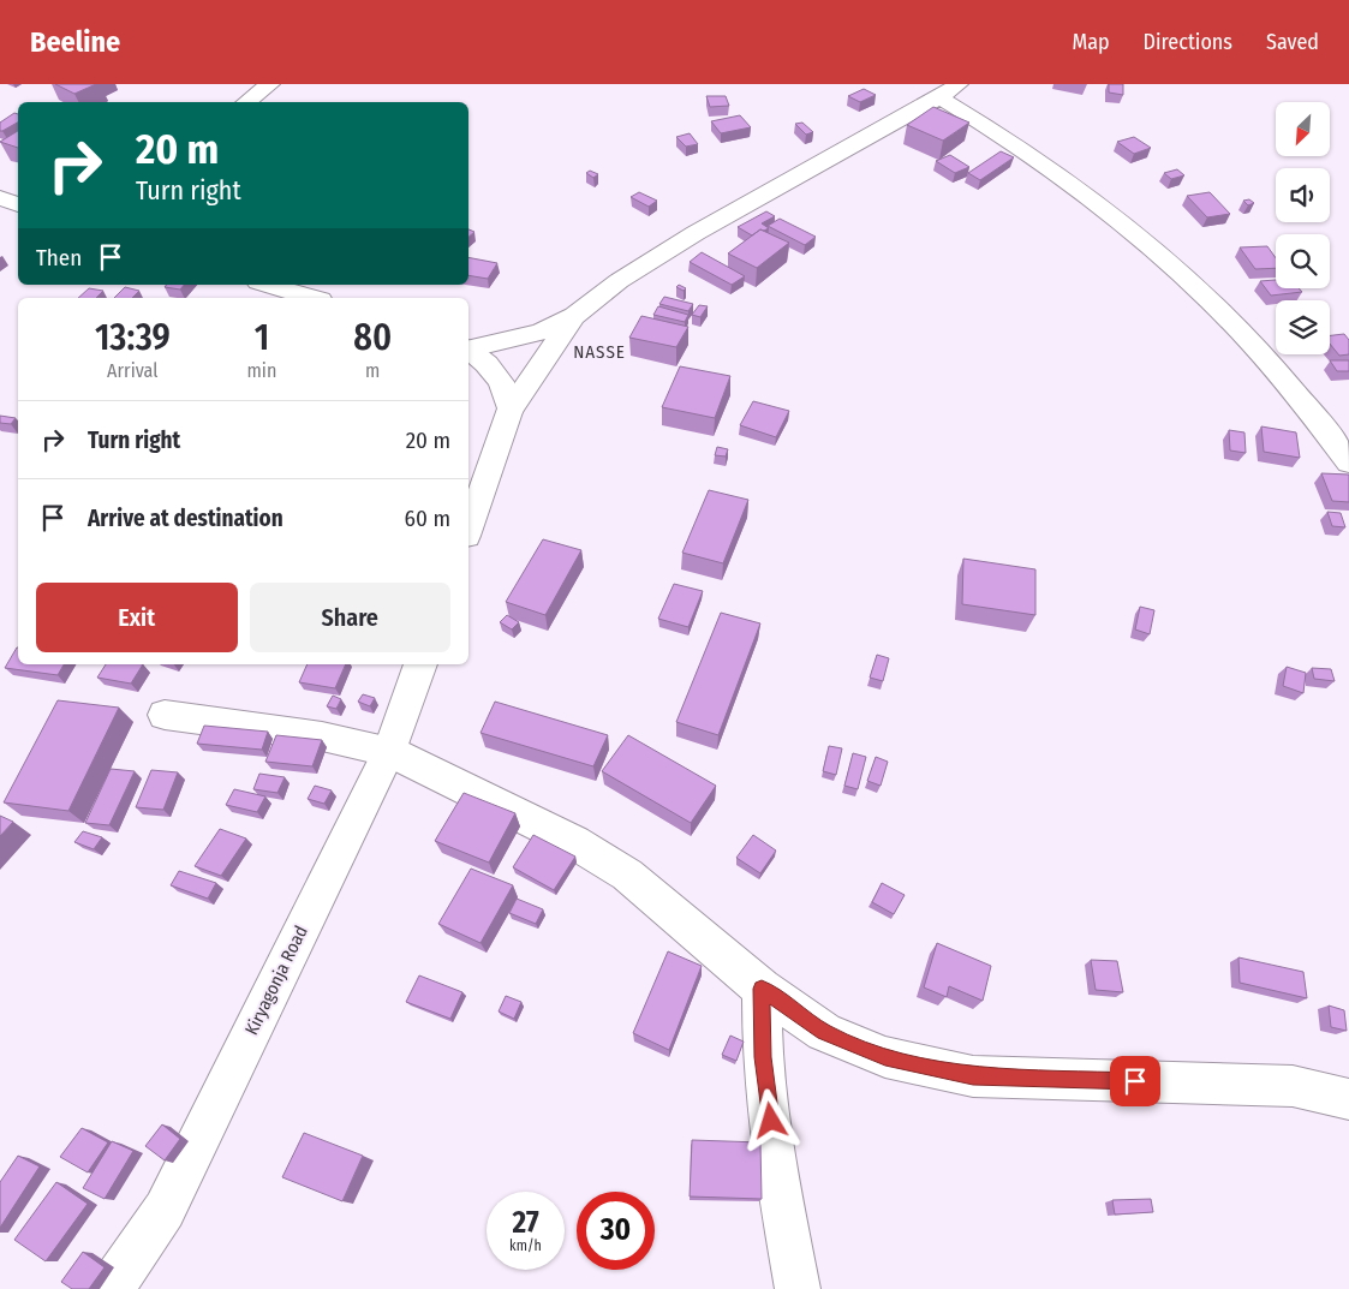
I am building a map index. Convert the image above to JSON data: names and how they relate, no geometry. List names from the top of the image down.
{
  "streets": {
    "street": ["Kiryagonja Road"]
  },
  "districts": ["NASSE"],
  "north": "bottom left",
  "page": {
    "header": "Beeline",
    "nav": ["Map", "Directions", "Saved"],
    "turn": ["20 m", "Turn right"],
    "then": "Then",
    "eta": [
      "13:39",
      "Arrival",
      "1",
      "min",
      "80",
      "m"
    ],
    "list": [
      {
        "name": "Turn right",
        "value": "20 m"
      },
      {
        "name": "Arrive at destination",
        "value": "60 m"
      }
    ],
    "buttons": ["Exit", "Share"],
    "speed": "27 km/h",
    "limit": "30"
  }
}
